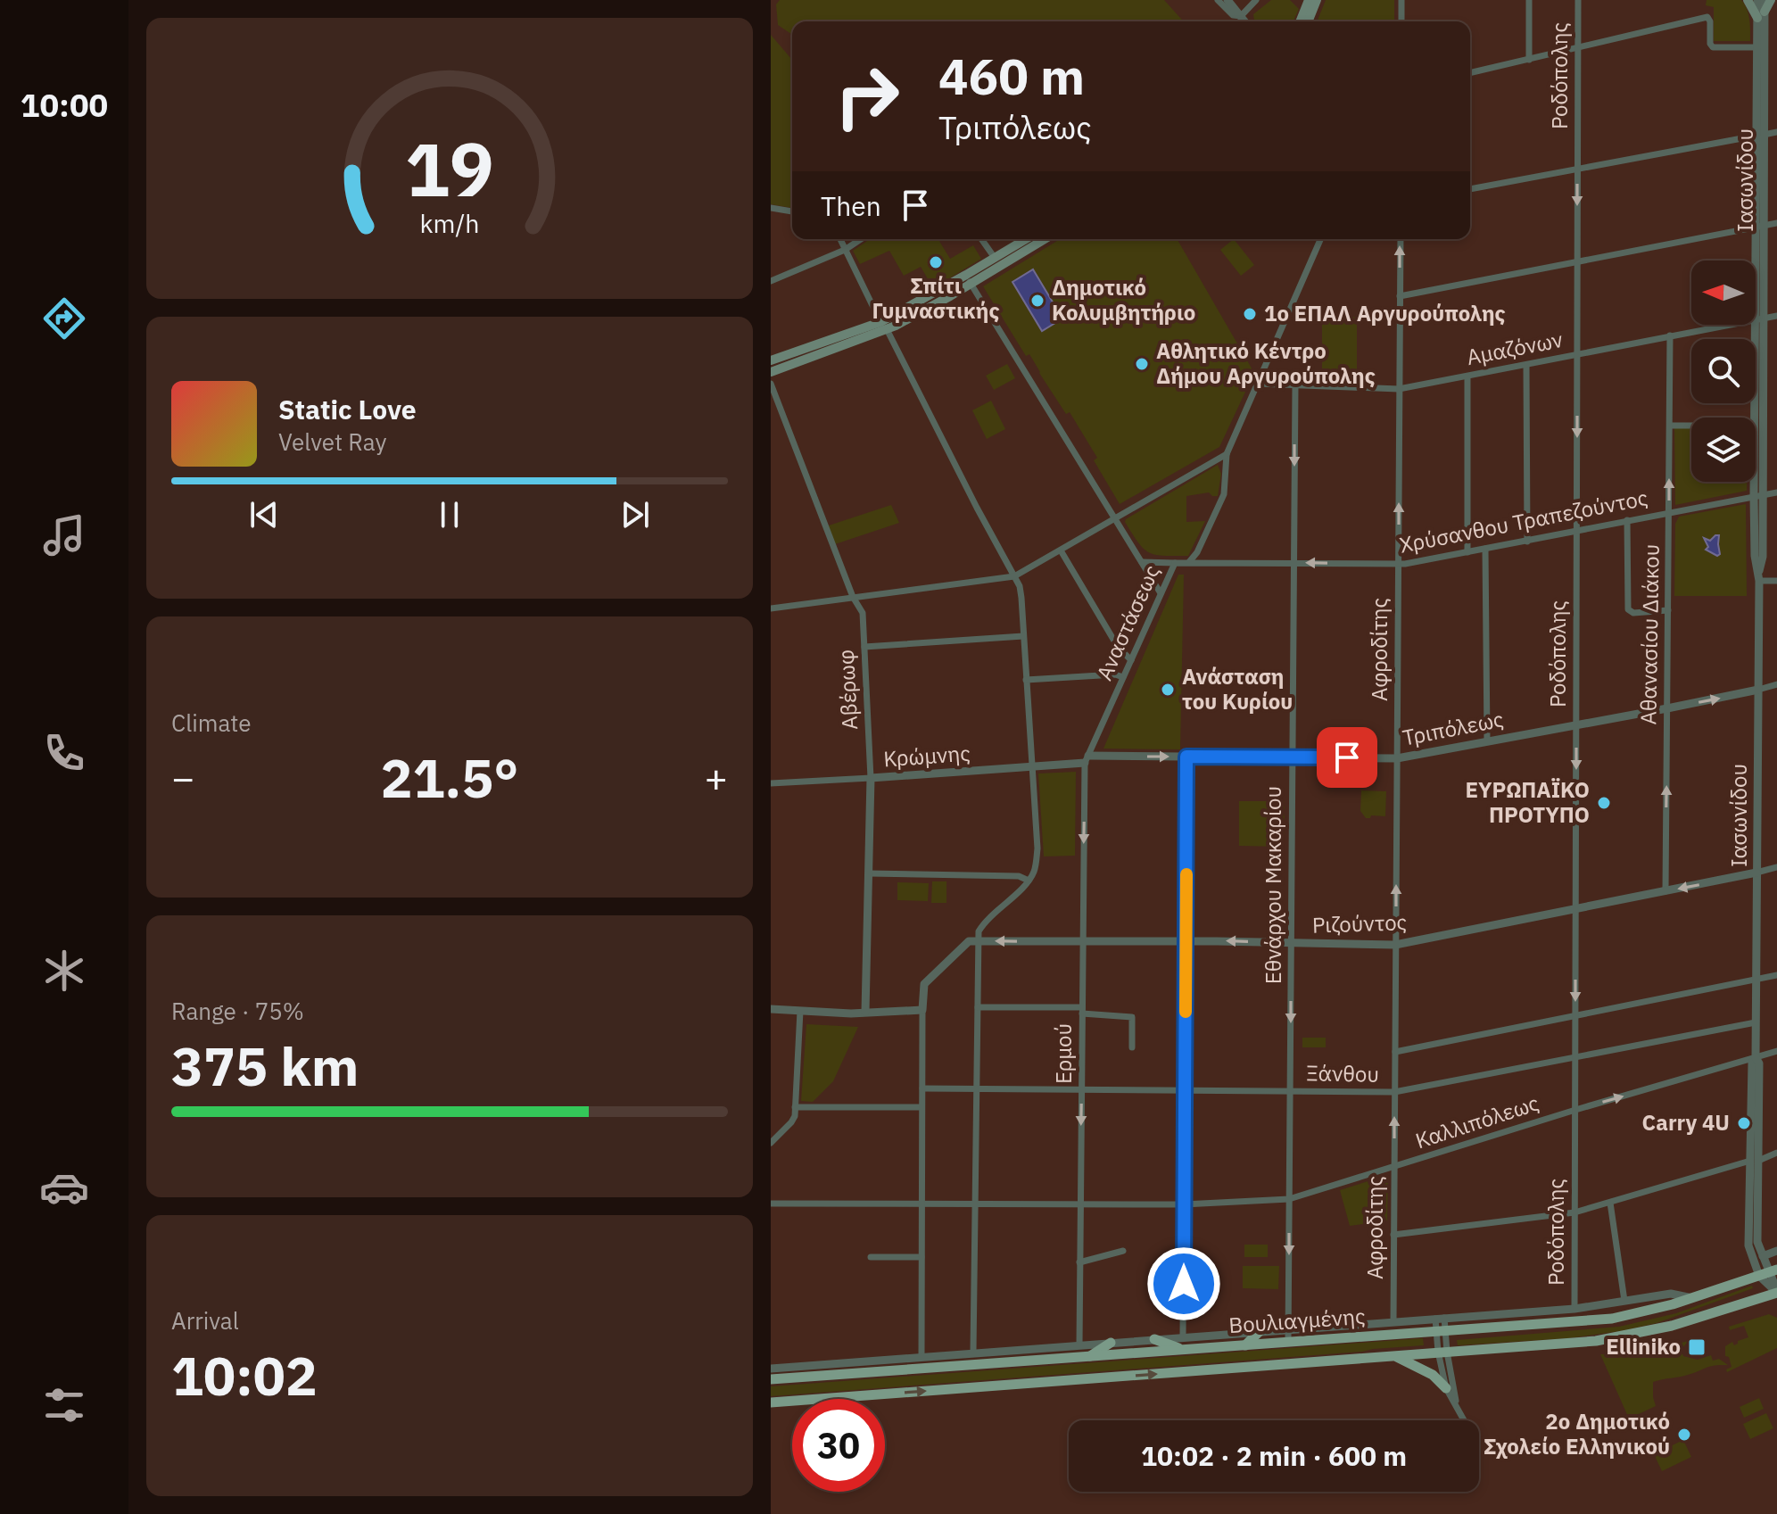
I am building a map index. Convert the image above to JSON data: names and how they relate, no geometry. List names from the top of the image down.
{
  "streets": {
    "main road": ["Βουλιαγμένης"],
    "street": [
      "Ροδόπολης",
      "Ιασωνίδου",
      "Αμαζόνων",
      "Χρύσανθου Τραπεζούντος",
      "Αναστάσεως",
      "Αθανασίου Διάκου",
      "Αφροδίτης",
      "Αβέρωφ",
      "Τριπόλεως",
      "Κρώμνης",
      "Εθνάρχου Μακαρίου",
      "Ριζούντος",
      "Ερμού",
      "Ξάνθου",
      "Καλλιπόλεως"
    ]
  },
  "crossings": [
    ["Ροδόπολης", "Αμαζόνων"],
    ["Ροδόπολης", "Χρύσανθου Τραπεζούντος"],
    ["Ροδόπολης", "Τριπόλεως"],
    ["Ροδόπολης", "Ριζούντος"],
    ["Ροδόπολης", "Ξάνθου"],
    ["Ροδόπολης", "Καλλιπόλεως"],
    ["Ιασωνίδου", "Αμαζόνων"],
    ["Ιασωνίδου", "Χρύσανθου Τραπεζούντος"],
    ["Ιασωνίδου", "Τριπόλεως"],
    ["Ιασωνίδου", "Ριζούντος"],
    ["Ιασωνίδου", "Ξάνθου"],
    ["Ιασωνίδου", "Καλλιπόλεως"],
    ["Ιασωνίδου", "Βουλιαγμένης"],
    ["Αμαζόνων", "Αναστάσεως"],
    ["Αμαζόνων", "Αθανασίου Διάκου"],
    ["Αμαζόνων", "Αφροδίτης"],
    ["Αμαζόνων", "Εθνάρχου Μακαρίου"],
    ["Χρύσανθου Τραπεζούντος", "Αναστάσεως"],
    ["Χρύσανθου Τραπεζούντος", "Αθανασίου Διάκου"],
    ["Χρύσανθου Τραπεζούντος", "Αφροδίτης"],
    ["Χρύσανθου Τραπεζούντος", "Εθνάρχου Μακαρίου"],
    ["Αναστάσεως", "Τριπόλεως"],
    ["Αναστάσεως", "Κρώμνης"],
    ["Αναστάσεως", "Ερμού"],
    ["Αθανασίου Διάκου", "Τριπόλεως"],
    ["Αθανασίου Διάκου", "Ριζούντος"],
    ["Αφροδίτης", "Τριπόλεως"],
    ["Αφροδίτης", "Ριζούντος"],
    ["Αφροδίτης", "Ξάνθου"],
    ["Αφροδίτης", "Καλλιπόλεως"],
    ["Αβέρωφ", "Κρώμνης"],
    ["Τριπόλεως", "Κρώμνης"],
    ["Τριπόλεως", "Εθνάρχου Μακαρίου"],
    ["Τριπόλεως", "Ερμού"],
    ["Κρώμνης", "Ερμού"],
    ["Εθνάρχου Μακαρίου", "Ριζούντος"],
    ["Εθνάρχου Μακαρίου", "Ξάνθου"],
    ["Εθνάρχου Μακαρίου", "Καλλιπόλεως"],
    ["Εθνάρχου Μακαρίου", "Βουλιαγμένης"],
    ["Ριζούντος", "Ερμού"],
    ["Ερμού", "Ξάνθου"],
    ["Ερμού", "Καλλιπόλεως"]
  ],
  "one_way": [
    "Ροδόπολης",
    "Αθανασίου Διάκου",
    "Αφροδίτης",
    "Εθνάρχου Μακαρίου"
  ],
  "places": {
    "other": [
      "Σπίτι Γυμναστικής",
      "Δημοτικό Κολυμβητήριο",
      "1o ΕΠΑΛ Αργυρούπολης",
      "Αθλητικό Κέντρο Δήμου Αργυρούπολης",
      "Ανάσταση του Κυρίου",
      "ΕΥΡΩΠΑΪΚΟ ΠΡΟΤΥΠΟ",
      "Carry 4U",
      "2ο Δημοτικό Σχολείο Ελληνικού"
    ],
    "transit": ["Elliniko"]
  },
  "north": "left",
  "page": {
    "tabs": "10:00",
    "turn": ["460 m", "Τριπόλεως"],
    "then": "Then",
    "song": ["Static Love", "Velvet Ray"],
    "tile": [
      "Climate",
      ["Range · 75%", "375 km"],
      ["Arrival", "10:02"]
    ],
    "heat": ["−", "21.5°", "+"],
    "limit": "30",
    "trip": "10:02 · 2 min · 600 m",
    "gauge": ["19", "km/h"]
  }
}
